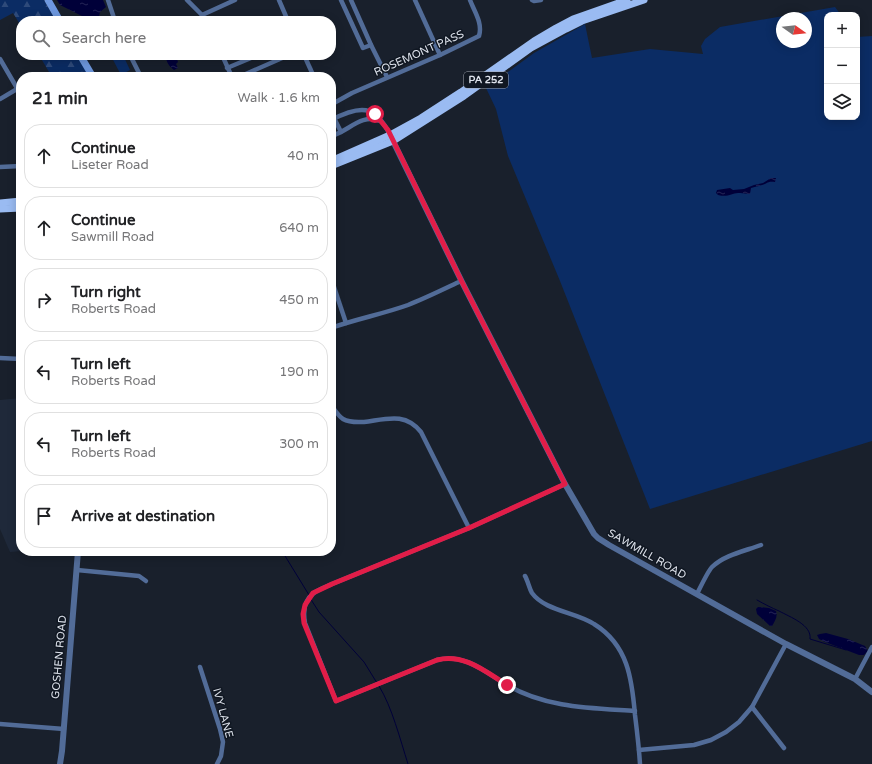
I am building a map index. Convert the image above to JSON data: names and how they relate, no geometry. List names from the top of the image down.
{
  "streets": {
    "main road": ["PA 252"],
    "street": [
      "ROSEMONT PASS",
      "SAWMILL ROAD",
      "GOSHEN ROAD",
      "IVY LANE"
    ]
  },
  "crossings": [
    ["PA 252", "SAWMILL ROAD"]
  ],
  "north": "right",
  "page": {
    "map_buttons": ["+", "−"],
    "search": "Search here",
    "heading": ["21 min", "Walk · 1.6 km"],
    "list": [
      ["Continue", "Liseter Road", "40 m"],
      ["Continue", "Sawmill Road", "640 m"],
      ["Turn right", "Roberts Road", "450 m"],
      ["Turn left", "Roberts Road", "190 m"],
      ["Turn left", "Roberts Road", "300 m"],
      "Arrive at destination"
    ]
  }
}
